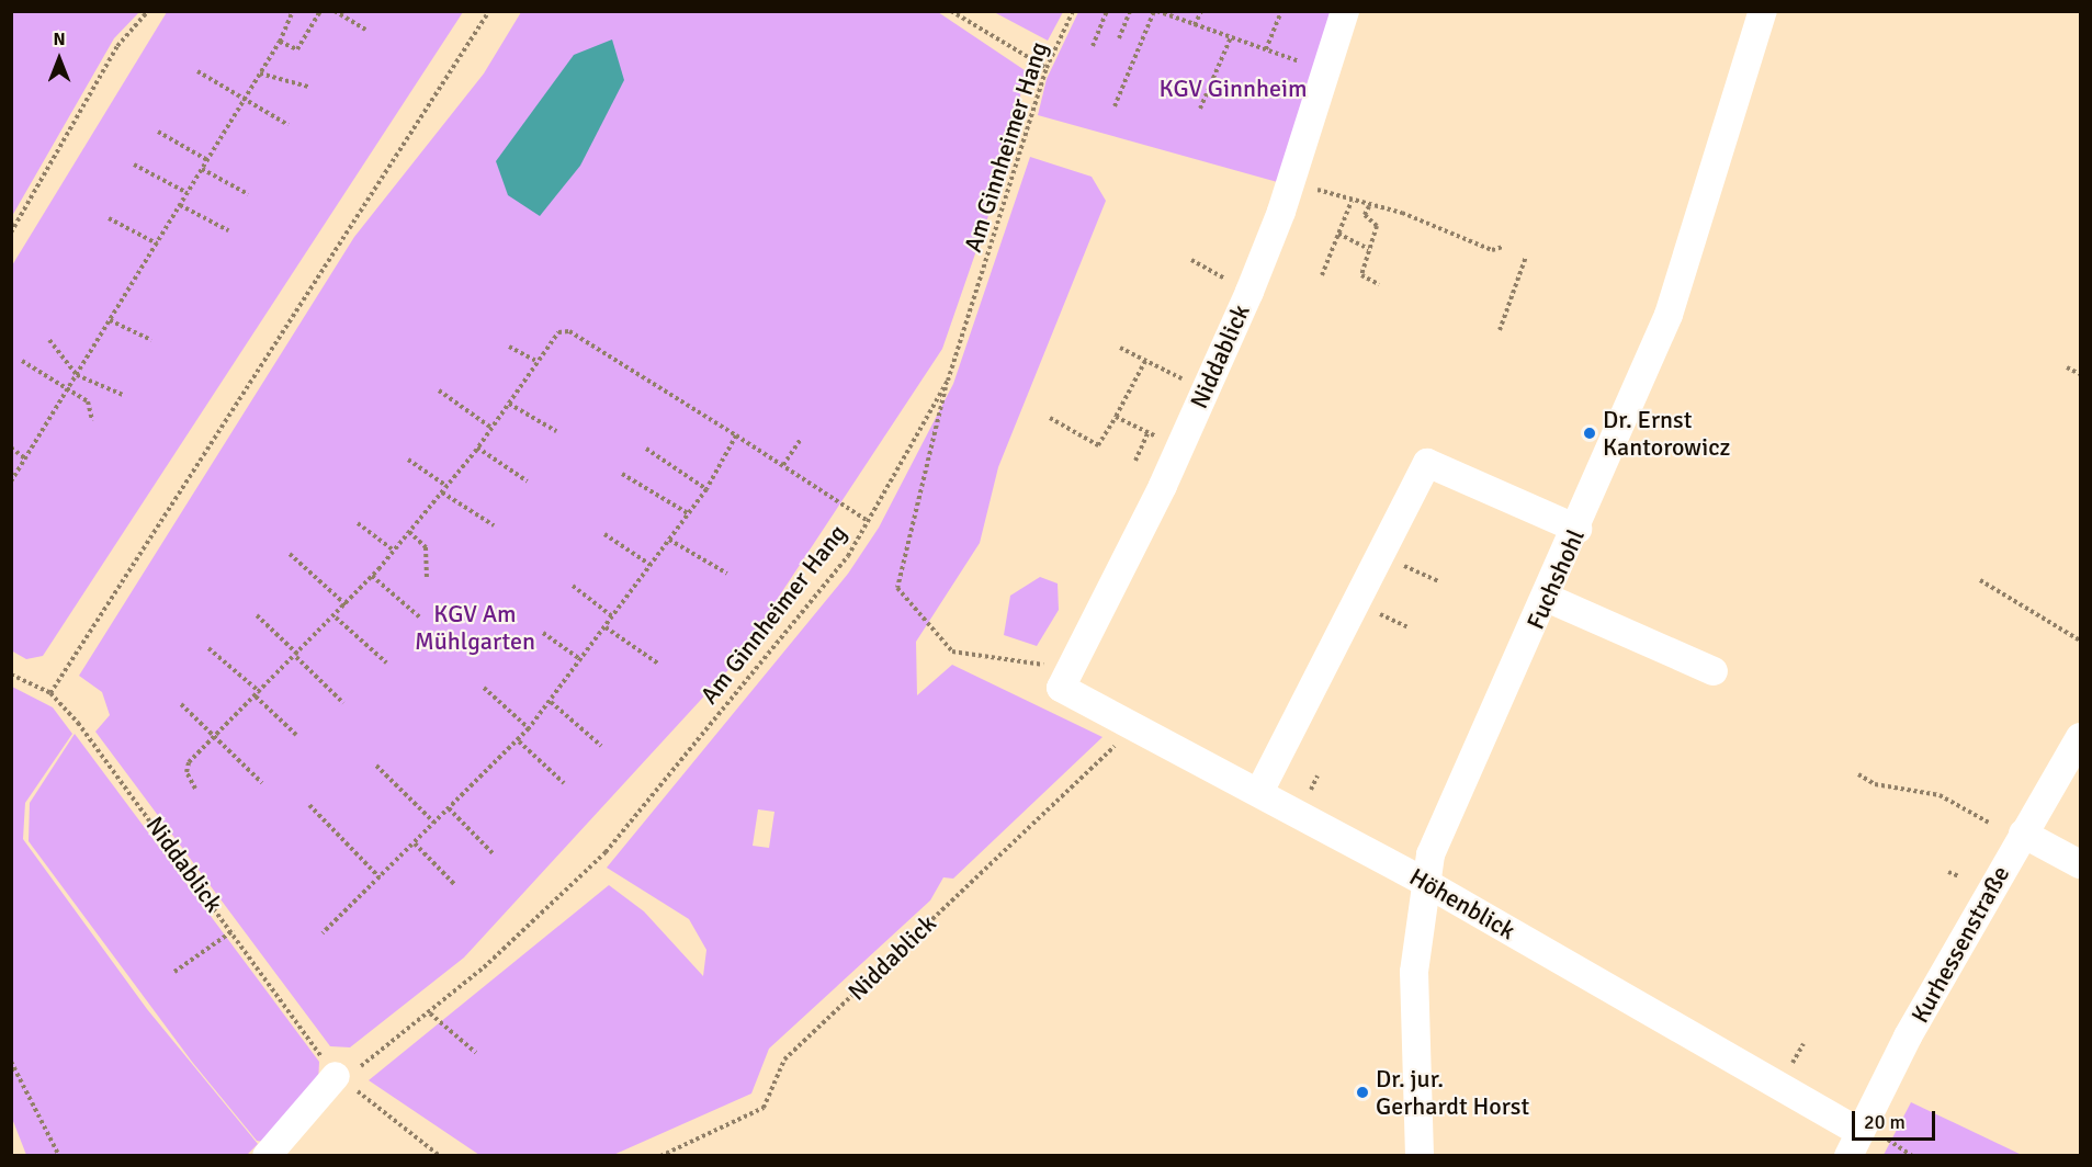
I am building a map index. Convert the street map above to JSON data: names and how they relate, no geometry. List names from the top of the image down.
{
  "streets": {
    "street": [
      "Niddablick",
      "Fuchshohl",
      "Höhenblick",
      "Kurhessenstraße"
    ],
    "path": ["Am Ginnheimer Hang"]
  },
  "crossings": [
    ["Am Ginnheimer Hang", "Niddablick"],
    ["Niddablick", "Höhenblick"],
    ["Fuchshohl", "Höhenblick"],
    ["Höhenblick", "Kurhessenstraße"]
  ],
  "parks": ["KGV Ginnheim", "KGV Am Mühlgarten"],
  "places": ["Dr. Ernst Kantorowicz", "Dr. jur. Gerhardt Horst"],
  "scale_bar": "20 m",
  "north": "top"
}
